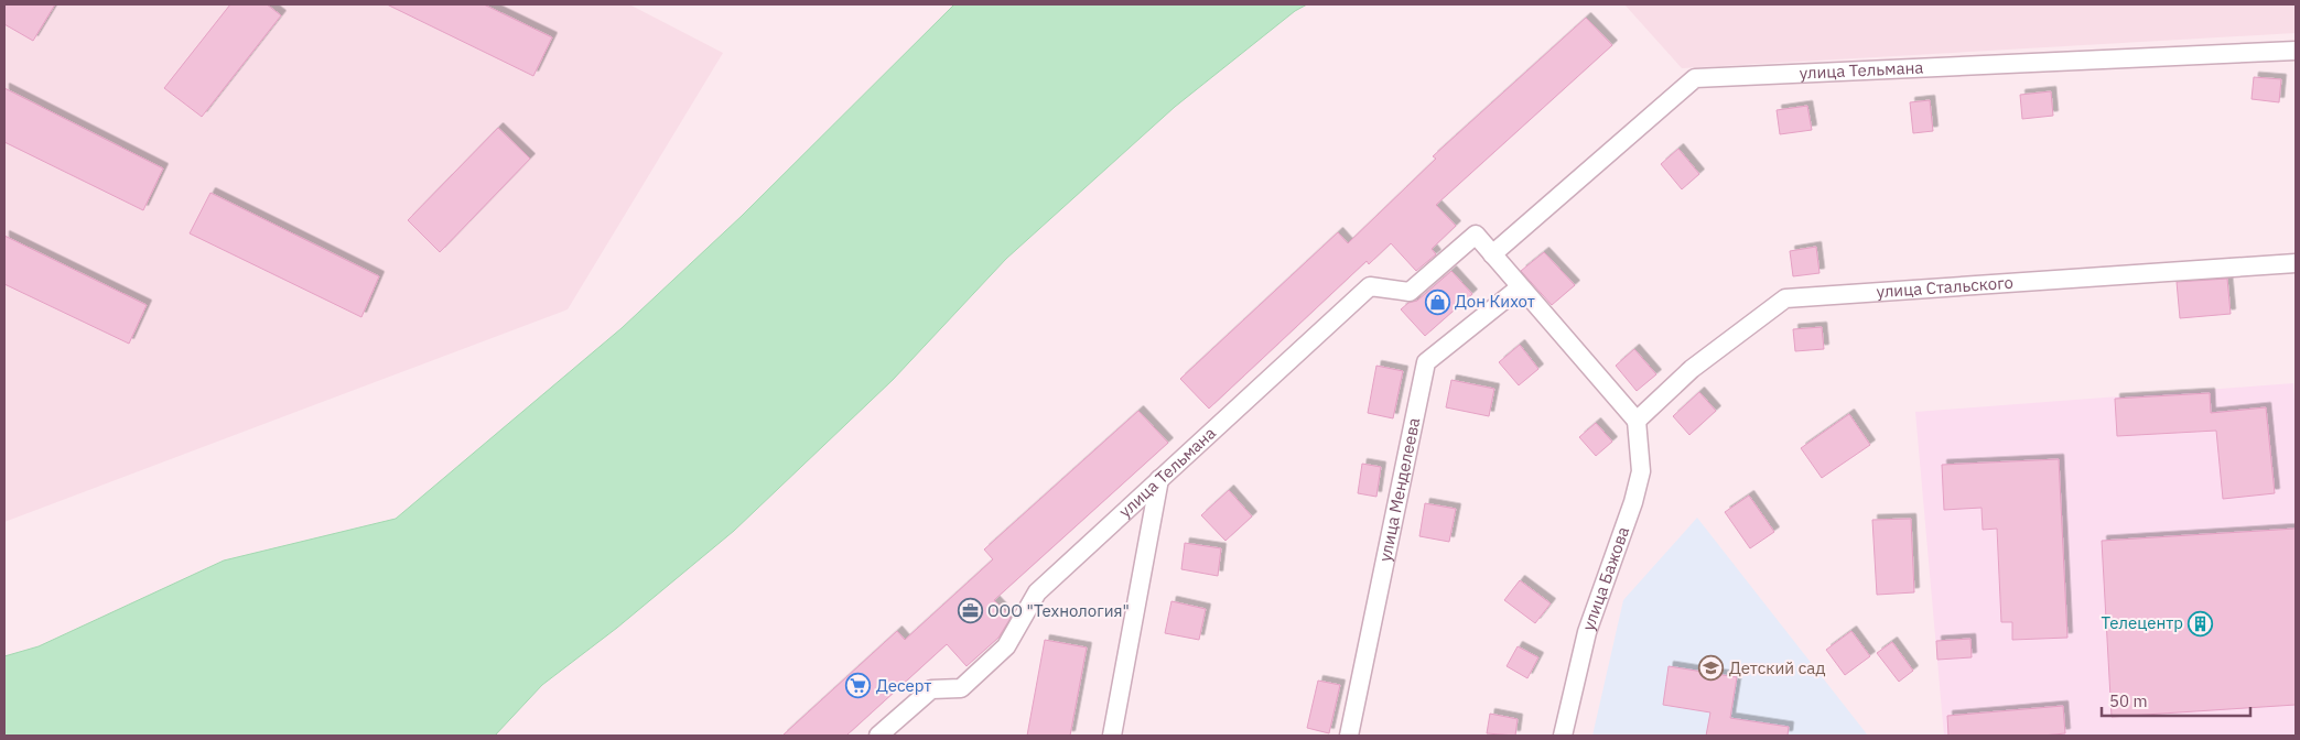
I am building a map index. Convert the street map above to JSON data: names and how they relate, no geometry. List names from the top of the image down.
{
  "streets": {
    "street": [
      "улица Тельмана",
      "улица Стальского",
      "улица Менделеева",
      "улица Бажова"
    ]
  },
  "crossings": [
    ["улица Стальского", "улица Бажова"]
  ],
  "places": {
    "shop": ["Дон Кихот"],
    "office": ["ООО \"Технология\""],
    "building": ["Телецентр"],
    "school or university": ["Детский сад"],
    "supermarket": ["Десерт"]
  },
  "scale_bar": "50 m"
}
